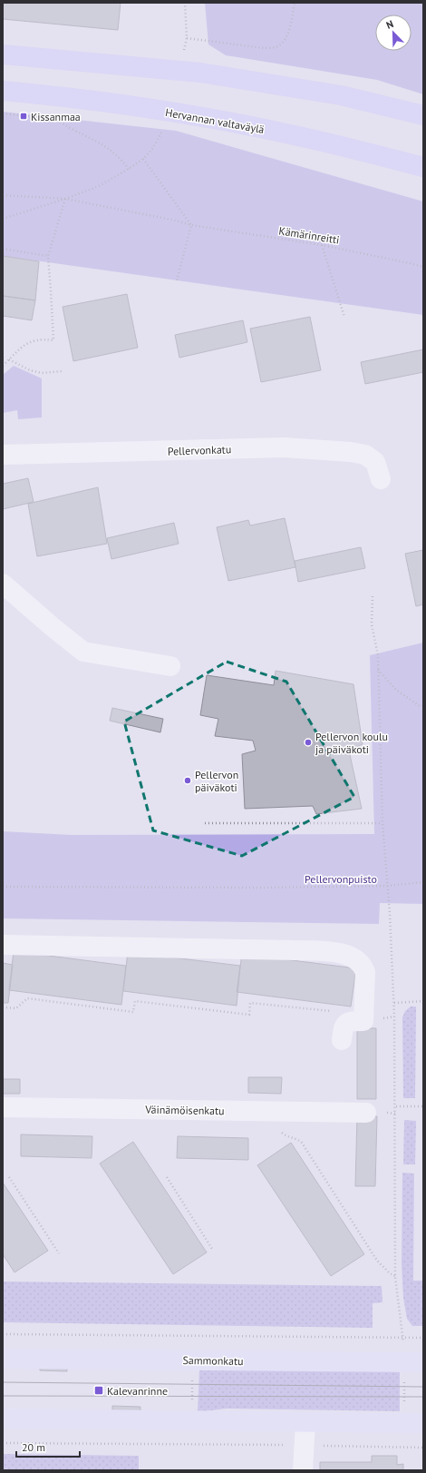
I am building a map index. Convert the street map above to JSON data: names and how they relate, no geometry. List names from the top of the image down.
{
  "streets": {
    "highway": ["Hervannan valtaväylä"],
    "main road": ["Sammonkatu"],
    "street": ["Pellervonkatu", "Väinämöisenkatu"],
    "path": ["Kämärinreitti"]
  },
  "parks": ["Pellervonpuisto"],
  "places": {
    "transit": ["Kissanmaa", "Kalevanrinne"],
    "other": ["Pellervon koulu ja päiväkoti", "Pellervon päiväkoti"]
  },
  "scale_bar": "20 m",
  "north": "top left"
}
